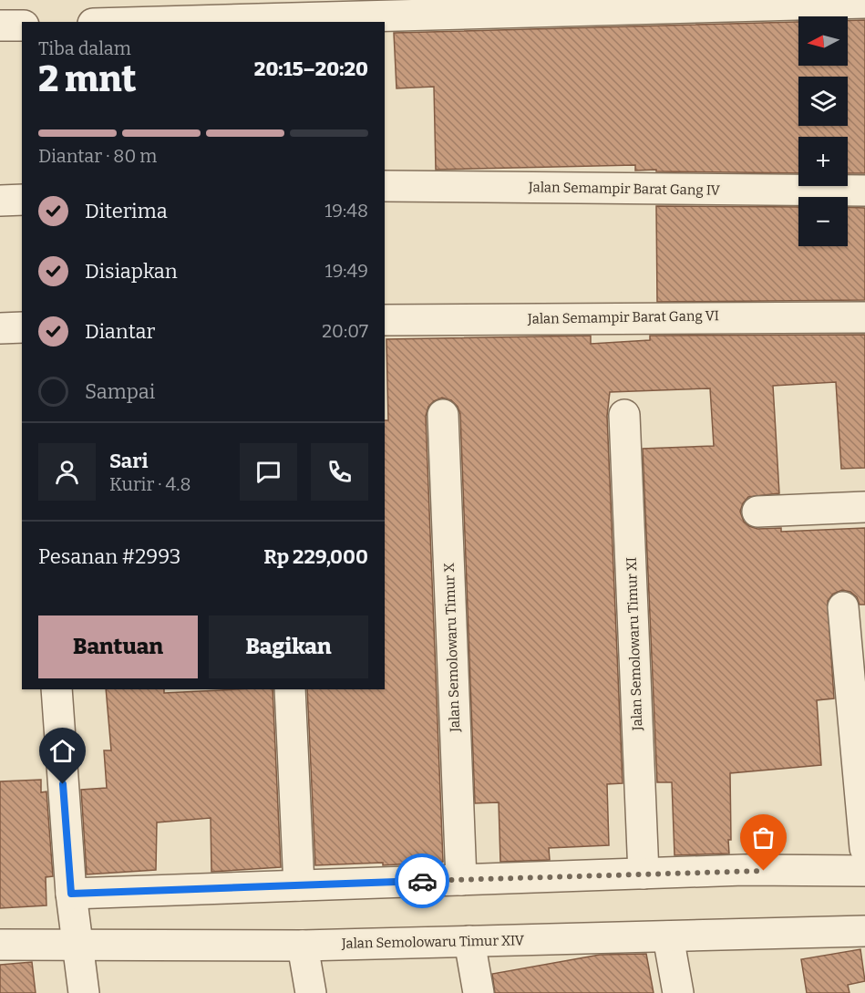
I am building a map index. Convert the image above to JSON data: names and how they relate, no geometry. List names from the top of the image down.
{
  "streets": {
    "street": [
      "Jalan Semampir Barat Gang IV",
      "Jalan Semampir Barat Gang VI",
      "Jalan Semolowaru Timur XI",
      "Jalan Semolowaru Timur X",
      "Jalan Semolowaru Timur XIV"
    ]
  },
  "north": "left",
  "page": {
    "map_buttons": ["+", "−"],
    "heading": ["2 mnt", "Tiba dalam", "20:15–20:20"],
    "panel": [
      "Sari",
      "Kurir · 4.8",
      "Pesanan #2993",
      "Rp 229,000"
    ],
    "bar": "Diantar · 80 m",
    "list": [
      ["Diterima", "19:48"],
      ["Disiapkan", "19:49"],
      ["Diantar", "20:07"],
      "Sampai"
    ],
    "buttons": ["Bantuan", "Bagikan"]
  }
}
